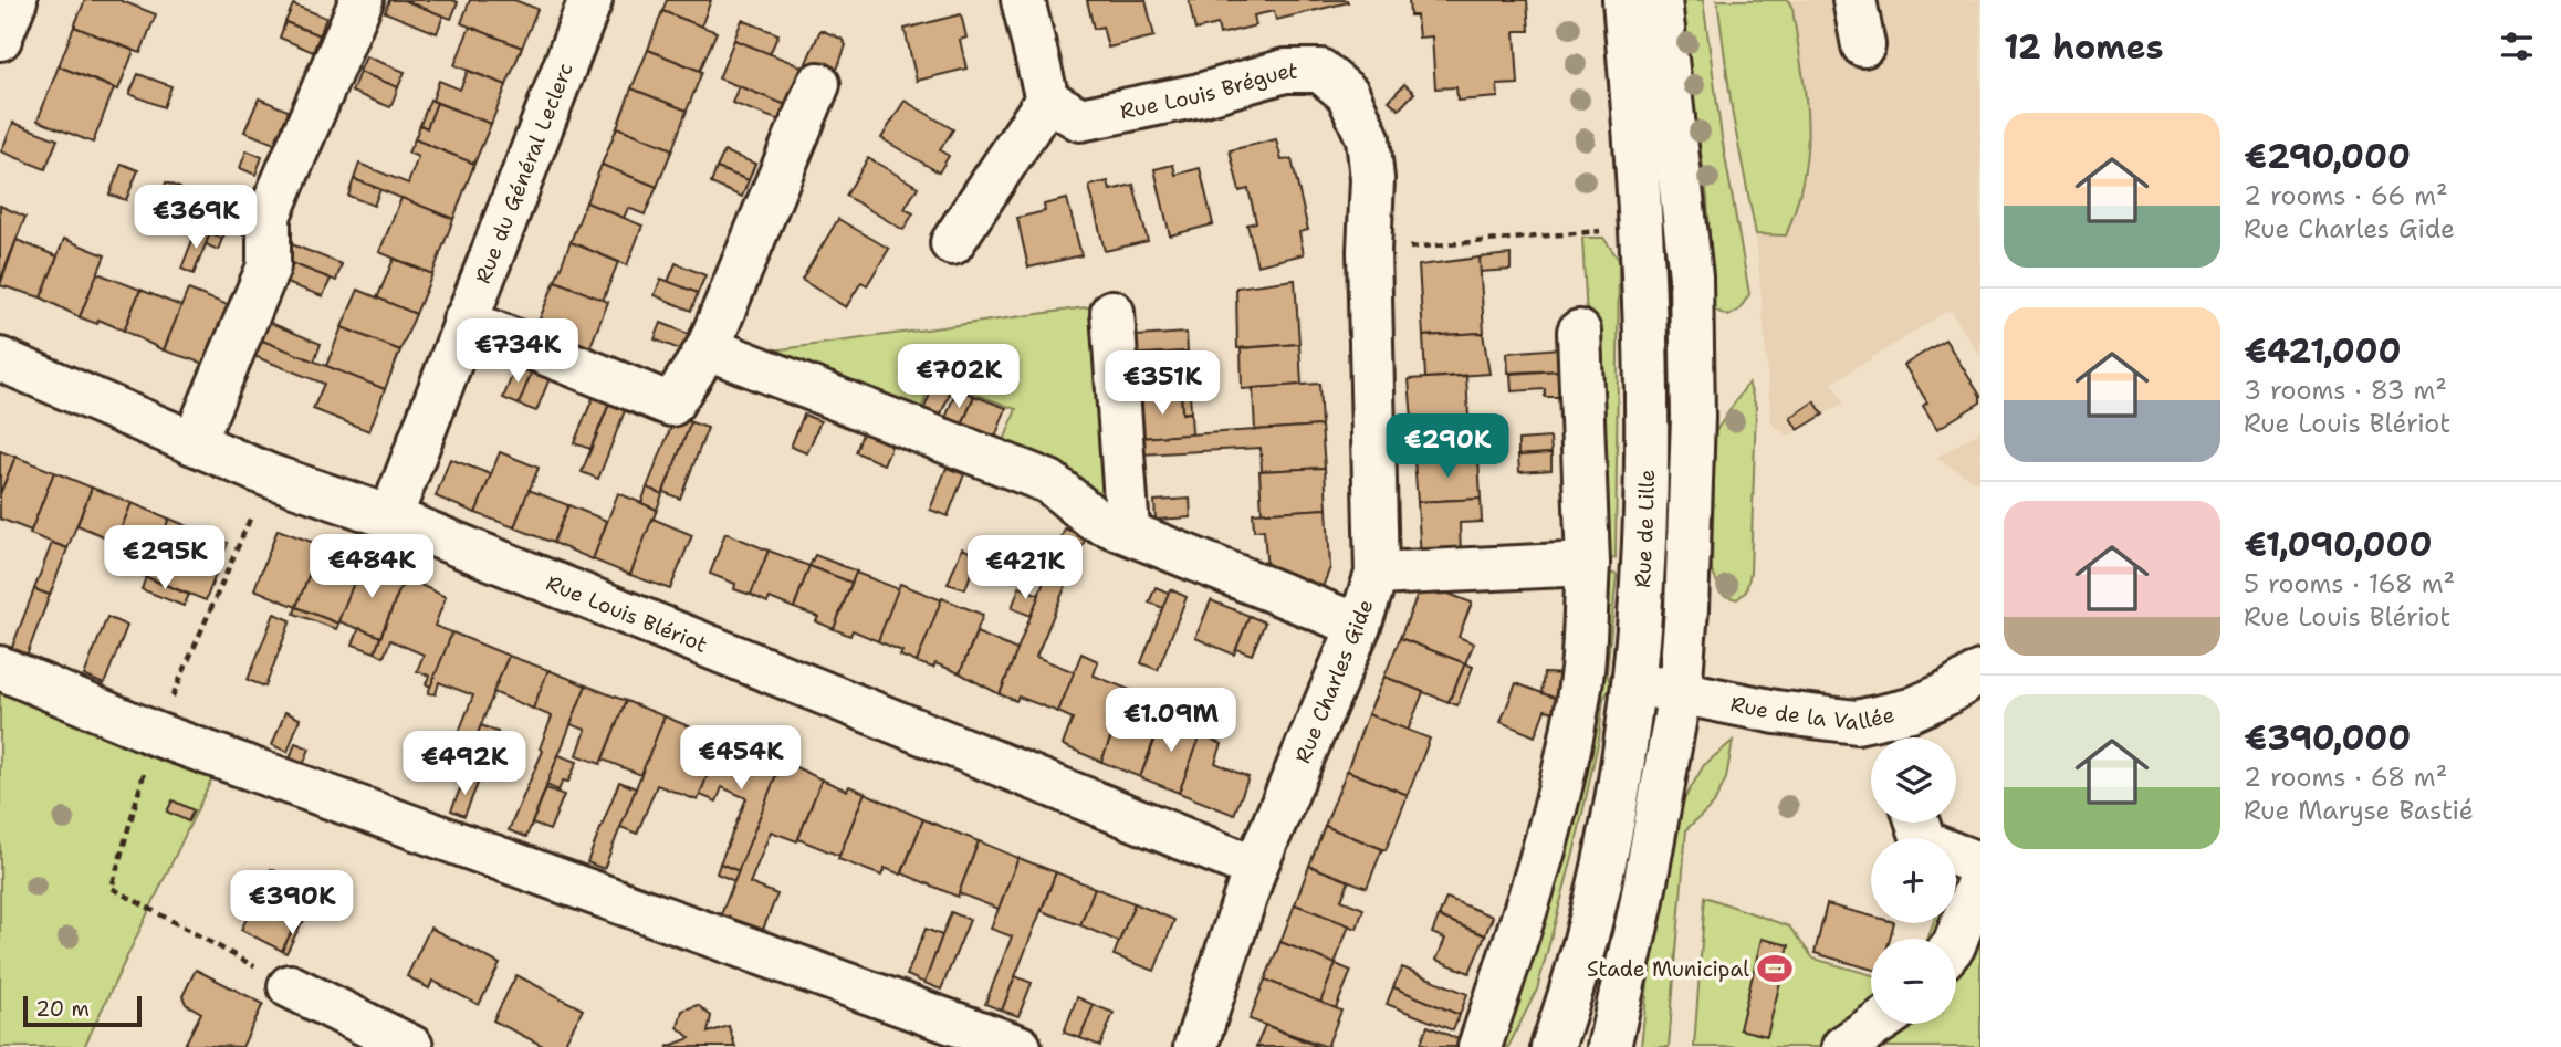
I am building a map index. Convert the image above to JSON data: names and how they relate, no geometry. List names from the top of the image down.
{
  "streets": {
    "street": [
      "Rue Louis Bréguet",
      "Rue du Général Leclerc",
      "Rue de Lille",
      "Rue Louis Blériot",
      "Rue Charles Gide",
      "Rue de la Vallée"
    ]
  },
  "crossings": [
    ["Rue Louis Bréguet", "Rue Charles Gide"],
    ["Rue du Général Leclerc", "Rue Louis Blériot"],
    ["Rue de Lille", "Rue de la Vallée"],
    ["Rue Louis Blériot", "Rue Charles Gide"]
  ],
  "places": {
    "sports": ["Stade Municipal"]
  },
  "scale_bar": "20 m",
  "page": {
    "heading": "12 homes",
    "list": [
      {
        "name": "€290,000",
        "note": "2 rooms · 66 m² · Rue Charles Gide"
      },
      {
        "name": "€421,000",
        "note": "3 rooms · 83 m² · Rue Louis Blériot"
      },
      {
        "name": "€1,090,000",
        "note": "5 rooms · 168 m² · Rue Louis Blériot"
      },
      {
        "name": "€390,000",
        "note": "2 rooms · 68 m² · Rue Maryse Bastié"
      }
    ],
    "price": [
      "€369K",
      "€734K",
      "€702K",
      "€351K",
      "€290K",
      "€295K",
      "€484K",
      "€421K",
      "€1.09M",
      "€454K",
      "€492K",
      "€390K"
    ],
    "map_buttons": ["+", "−"],
    "scale": "20 m"
  }
}
